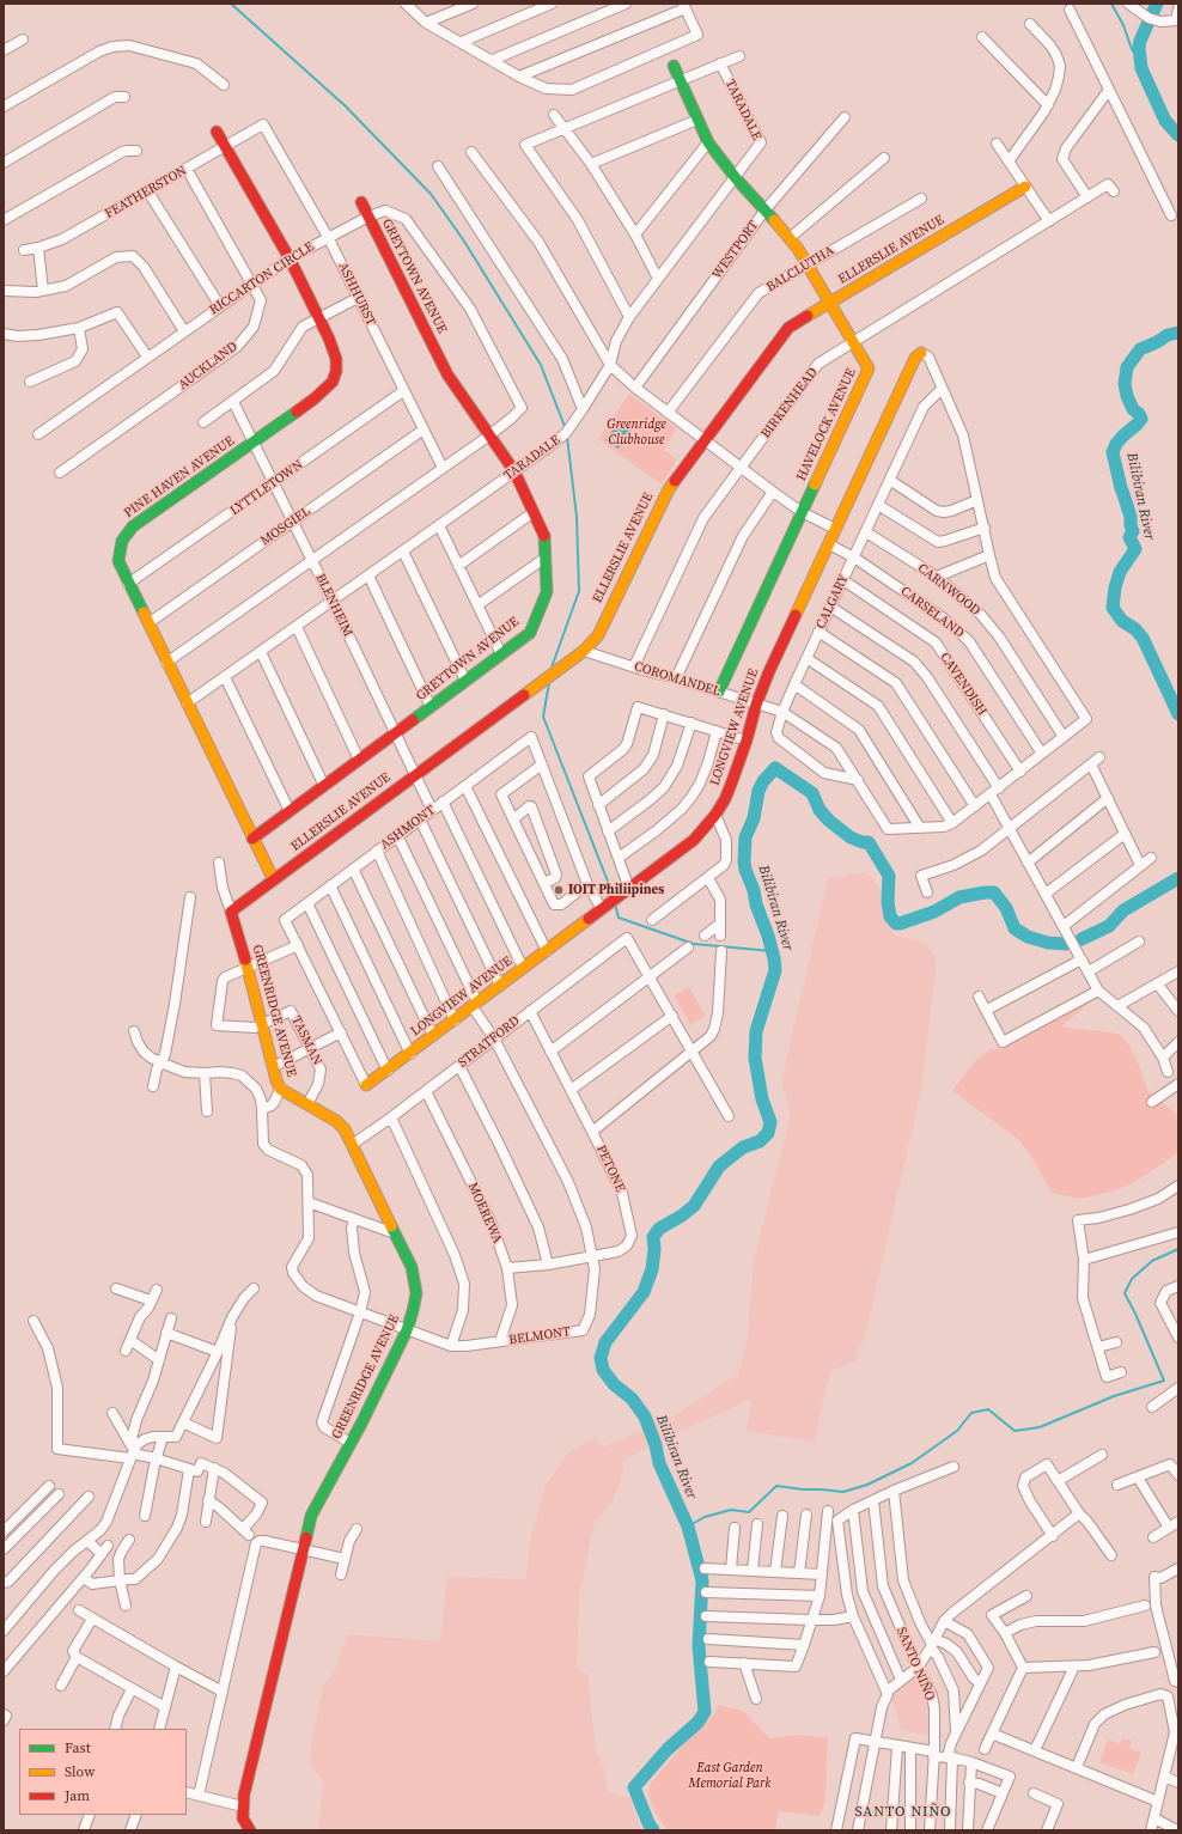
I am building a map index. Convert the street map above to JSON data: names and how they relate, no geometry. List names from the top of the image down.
{
  "streets": {
    "street": [
      "TARADALE",
      "FEATHERSTON",
      "WESTPORT",
      "ELLERSLIE AVENUE",
      "BALCLUTHA",
      "GREYTOWN AVENUE",
      "RICCARTON CIRCLE",
      "ASHHURST",
      "AUCKLAND",
      "BIRKENHEAD",
      "HAVELOCK AVENUE",
      "PINE HAVEN AVENUE",
      "LYTTLETOWN",
      "MOSGIEL",
      "CARNWOOD",
      "CALGARY",
      "BLENHEIM",
      "CARSELAND",
      "COROMANDEL",
      "CAVENDISH",
      "LONGVIEW AVENUE",
      "ASHMONT",
      "GREENRIDGE AVENUE",
      "TASMAN",
      "STRATFORD",
      "PETONE",
      "MOEREWA",
      "BELMONT",
      "SANTO NIÑO"
    ]
  },
  "crossings": [
    ["TARADALE", "GREYTOWN AVENUE"],
    ["TARADALE", "HAVELOCK AVENUE"],
    ["TARADALE", "PINE HAVEN AVENUE"],
    ["TARADALE", "BLENHEIM"],
    ["FEATHERSTON", "ASHHURST"],
    ["FEATHERSTON", "AUCKLAND"],
    ["FEATHERSTON", "PINE HAVEN AVENUE"],
    ["WESTPORT", "HAVELOCK AVENUE"],
    ["ELLERSLIE AVENUE", "HAVELOCK AVENUE"],
    ["ELLERSLIE AVENUE", "PINE HAVEN AVENUE"],
    ["ELLERSLIE AVENUE", "BLENHEIM"],
    ["ELLERSLIE AVENUE", "COROMANDEL"],
    ["ELLERSLIE AVENUE", "GREENRIDGE AVENUE"],
    ["BALCLUTHA", "HAVELOCK AVENUE"],
    ["GREYTOWN AVENUE", "RICCARTON CIRCLE"],
    ["GREYTOWN AVENUE", "PINE HAVEN AVENUE"],
    ["GREYTOWN AVENUE", "BLENHEIM"],
    ["RICCARTON CIRCLE", "ASHHURST"],
    ["RICCARTON CIRCLE", "AUCKLAND"],
    ["RICCARTON CIRCLE", "PINE HAVEN AVENUE"],
    ["ASHHURST", "LYTTLETOWN"],
    ["ASHHURST", "MOSGIEL"],
    ["BIRKENHEAD", "HAVELOCK AVENUE"],
    ["BIRKENHEAD", "COROMANDEL"],
    ["HAVELOCK AVENUE", "COROMANDEL"],
    ["PINE HAVEN AVENUE", "LYTTLETOWN"],
    ["PINE HAVEN AVENUE", "MOSGIEL"],
    ["PINE HAVEN AVENUE", "BLENHEIM"],
    ["LYTTLETOWN", "BLENHEIM"],
    ["MOSGIEL", "BLENHEIM"],
    ["CARNWOOD", "CALGARY"],
    ["CARNWOOD", "COROMANDEL"],
    ["CALGARY", "CARSELAND"],
    ["CALGARY", "COROMANDEL"],
    ["CALGARY", "CAVENDISH"],
    ["BLENHEIM", "ASHMONT"],
    ["CARSELAND", "COROMANDEL"],
    ["CARSELAND", "LONGVIEW AVENUE"],
    ["COROMANDEL", "CAVENDISH"],
    ["COROMANDEL", "LONGVIEW AVENUE"],
    ["LONGVIEW AVENUE", "BELMONT"],
    ["ASHMONT", "TASMAN"],
    ["ASHMONT", "BELMONT"],
    ["GREENRIDGE AVENUE", "TASMAN"],
    ["GREENRIDGE AVENUE", "STRATFORD"],
    ["GREENRIDGE AVENUE", "BELMONT"],
    ["STRATFORD", "PETONE"],
    ["STRATFORD", "MOEREWA"],
    ["STRATFORD", "BELMONT"],
    ["PETONE", "MOEREWA"],
    ["PETONE", "BELMONT"],
    ["MOEREWA", "BELMONT"]
  ],
  "districts": ["SANTO NIÑO"],
  "water": ["Bilibiran River"],
  "parks": ["Greenridge Clubhouse", "East Garden Memorial Park"],
  "places": ["IOIT Philiipines"],
  "legend": ["Fast", "Slow", "Jam"]
}
